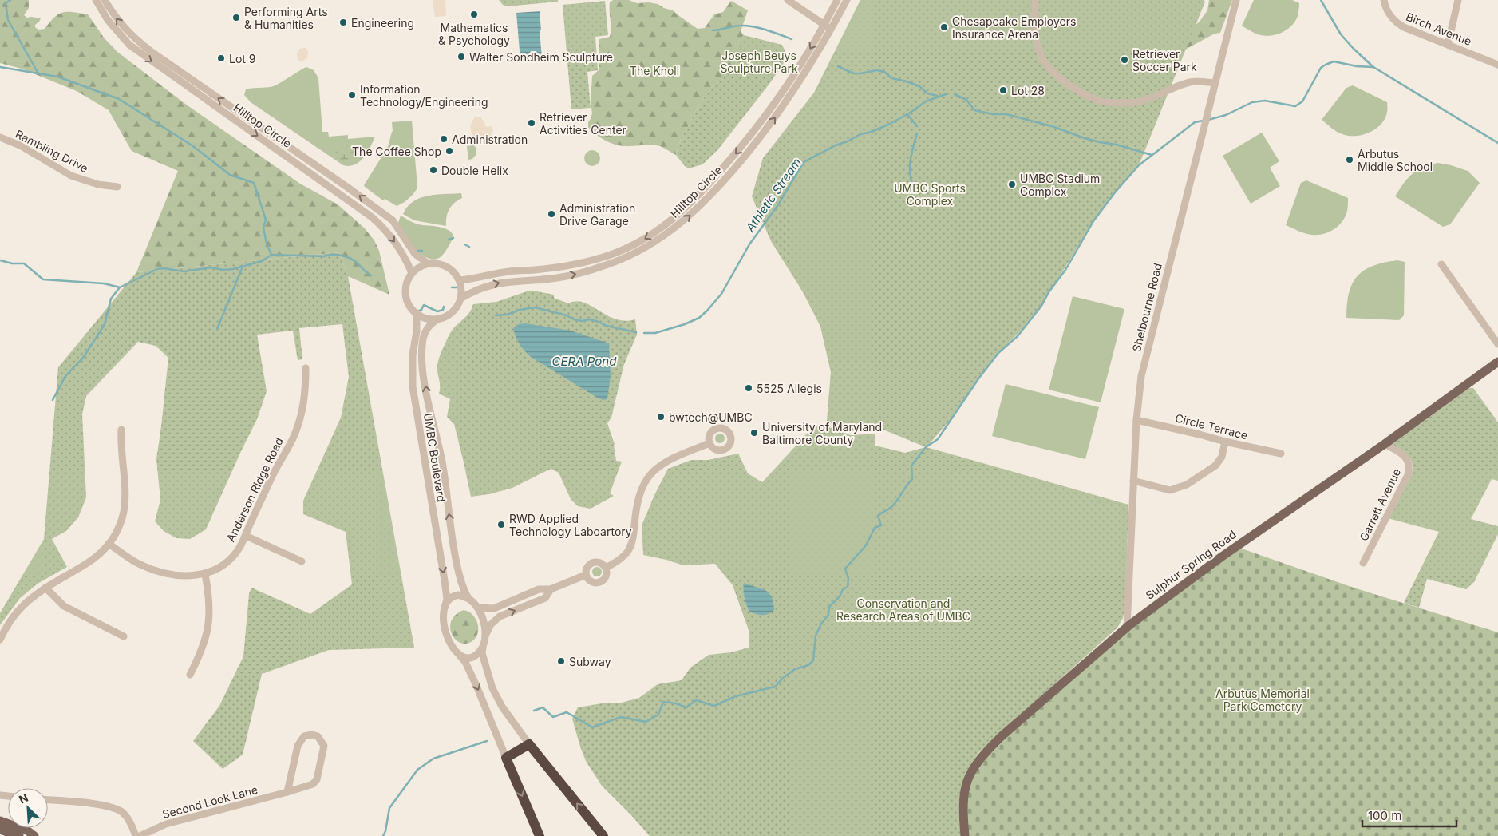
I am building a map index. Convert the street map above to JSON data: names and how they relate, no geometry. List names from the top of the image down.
{
  "streets": {
    "main road": ["Sulphur Spring Road"],
    "street": [
      "Birch Avenue",
      "Hilltop Circle",
      "Rambling Drive",
      "Shelbourne Road",
      "Circle Terrace",
      "UMBC Boulevard",
      "Anderson Ridge Road",
      "Garrett Avenue",
      "Second Look Lane"
    ]
  },
  "crossings": [
    ["Hilltop Circle", "UMBC Boulevard"],
    ["Shelbourne Road", "Circle Terrace"],
    ["Shelbourne Road", "Sulphur Spring Road"],
    ["Garrett Avenue", "Sulphur Spring Road"]
  ],
  "water": ["Athletic Stream", "CERA Pond"],
  "parks": [
    "Joseph Beuys Sculpture Park",
    "The Knoll",
    "UMBC Sports Complex",
    "Conservation and Research Areas of UMBC",
    "Arbutus Memorial Park Cemetery"
  ],
  "places": [
    "Mathematics & Psychology",
    "Performing Arts & Humanities",
    "Engineering",
    "Chesapeake Employers Insurance Arena",
    "Walter Sondheim Sculpture",
    "Lot 9",
    "Retriever Soccer Park",
    "Lot 28",
    "Information Technology/Engineering",
    "Retriever Activities Center",
    "Administration",
    "The Coffee Shop",
    "Arbutus Middle School",
    "Double Helix",
    "UMBC Stadium Complex",
    "Administration Drive Garage",
    "5525 Allegis",
    "bwtech@UMBC",
    "University of Maryland Baltimore County",
    "RWD Applied Technology Laboartory",
    "Subway"
  ],
  "scale_bar": "100 m",
  "north": "top left"
}
